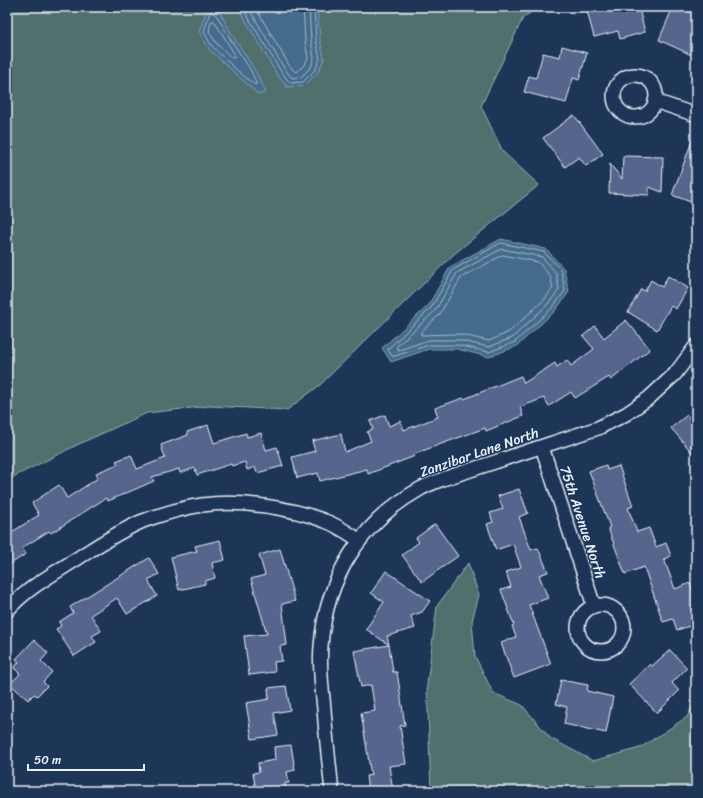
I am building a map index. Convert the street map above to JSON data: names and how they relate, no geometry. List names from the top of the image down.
{
  "streets": {
    "street": ["Zanzibar Lane North", "75th Avenue North"]
  },
  "crossings": [
    ["Zanzibar Lane North", "75th Avenue North"]
  ],
  "scale_bar": "50 m"
}
